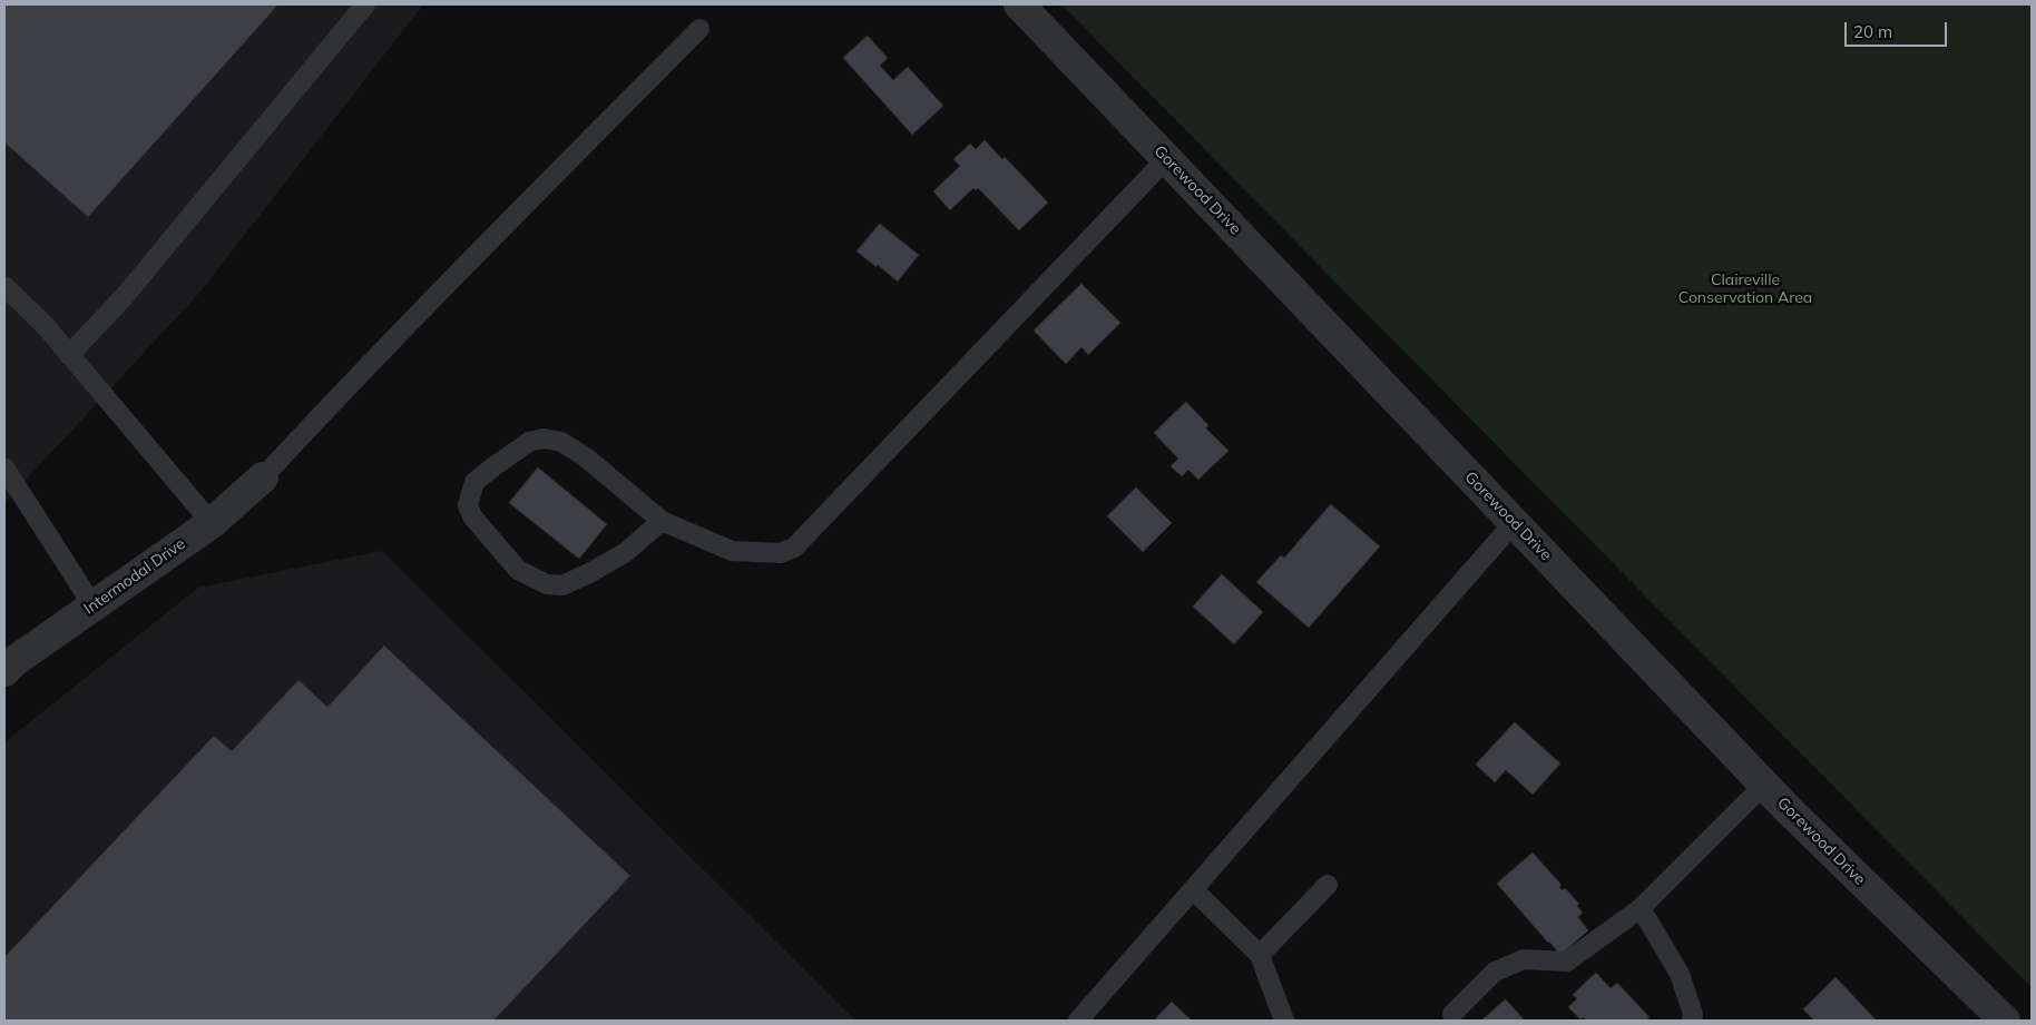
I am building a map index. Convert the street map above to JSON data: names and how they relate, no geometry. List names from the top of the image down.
{
  "streets": {
    "street": ["Gorewood Drive", "Intermodal Drive"]
  },
  "parks": ["Claireville Conservation Area"],
  "scale_bar": "20 m"
}
